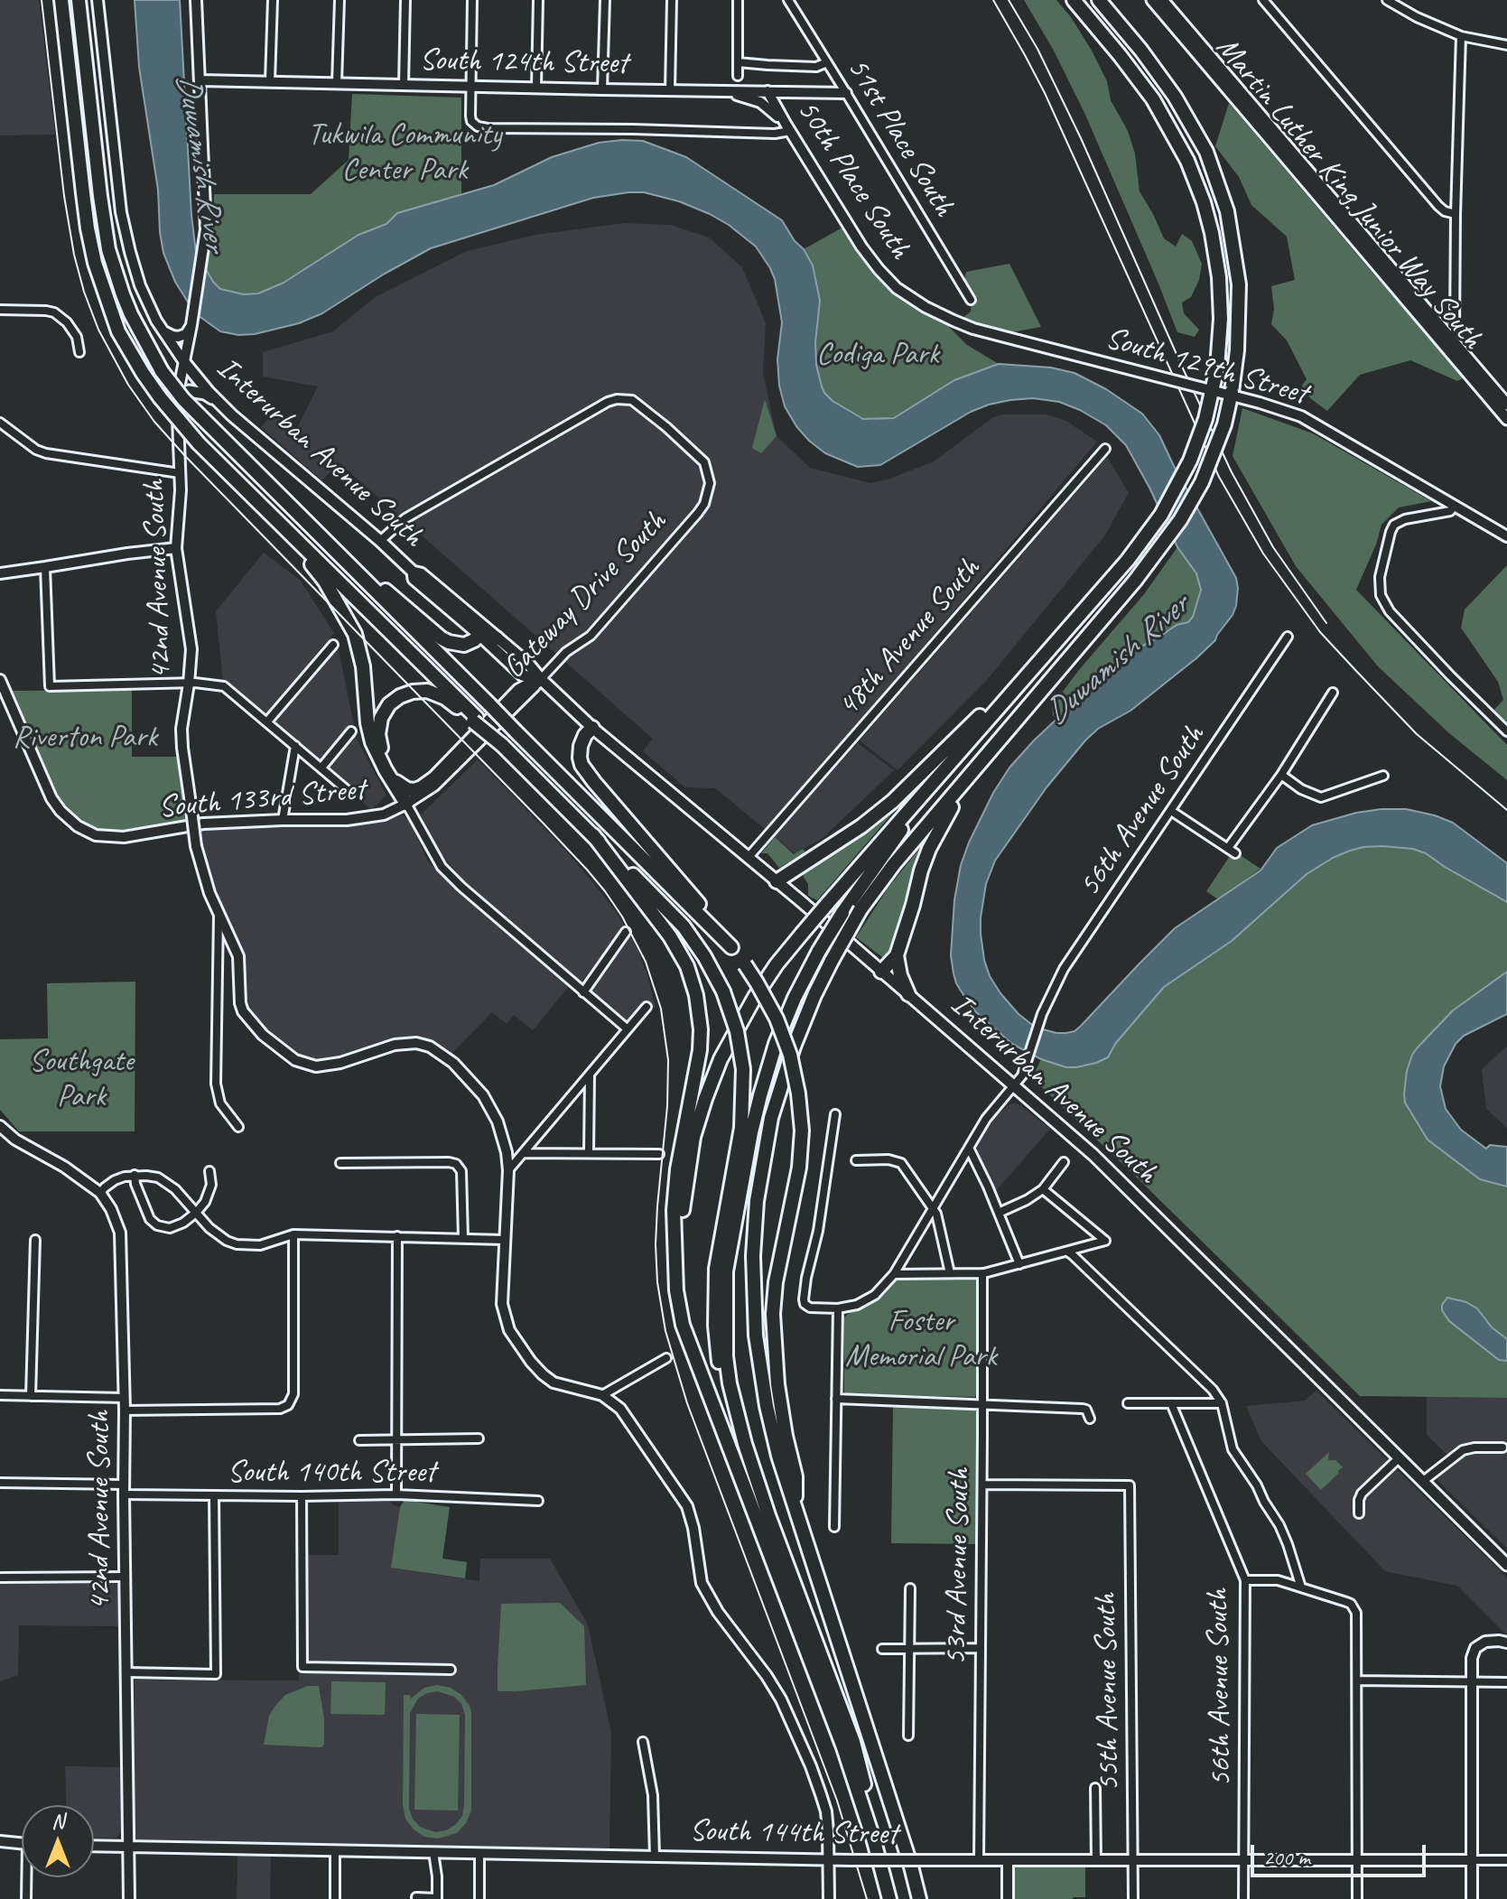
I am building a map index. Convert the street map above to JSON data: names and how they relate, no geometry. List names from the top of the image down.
{
  "streets": {
    "main road": ["Martin Luther King Junior Way South", "Interurban Avenue South"],
    "street": [
      "South 124th Street",
      "51st Place South",
      "50th Place South",
      "South 129th Street",
      "42nd Avenue South",
      "Gateway Drive South",
      "48th Avenue South",
      "South 133rd Street",
      "56th Avenue South",
      "South 140th Street",
      "53rd Avenue South",
      "55th Avenue South",
      "South 144th Street"
    ]
  },
  "crossings": [
    ["South 124th Street", "51st Place South"],
    ["South 124th Street", "50th Place South"],
    ["South 124th Street", "42nd Avenue South"],
    ["50th Place South", "South 129th Street"],
    ["Interurban Avenue South", "42nd Avenue South"],
    ["Interurban Avenue South", "Gateway Drive South"],
    ["Interurban Avenue South", "48th Avenue South"],
    ["Interurban Avenue South", "56th Avenue South"],
    ["42nd Avenue South", "South 140th Street"],
    ["42nd Avenue South", "South 144th Street"],
    ["Gateway Drive South", "South 133rd Street"],
    ["56th Avenue South", "South 144th Street"],
    ["53rd Avenue South", "55th Avenue South"],
    ["53rd Avenue South", "South 144th Street"],
    ["55th Avenue South", "South 144th Street"]
  ],
  "water": ["Duwamish River"],
  "parks": [
    "Tukwila Community Center Park",
    "Codiga Park",
    "Riverton Park",
    "Southgate Park",
    "Foster Memorial Park"
  ],
  "scale_bar": "200 m",
  "north": "top"
}
